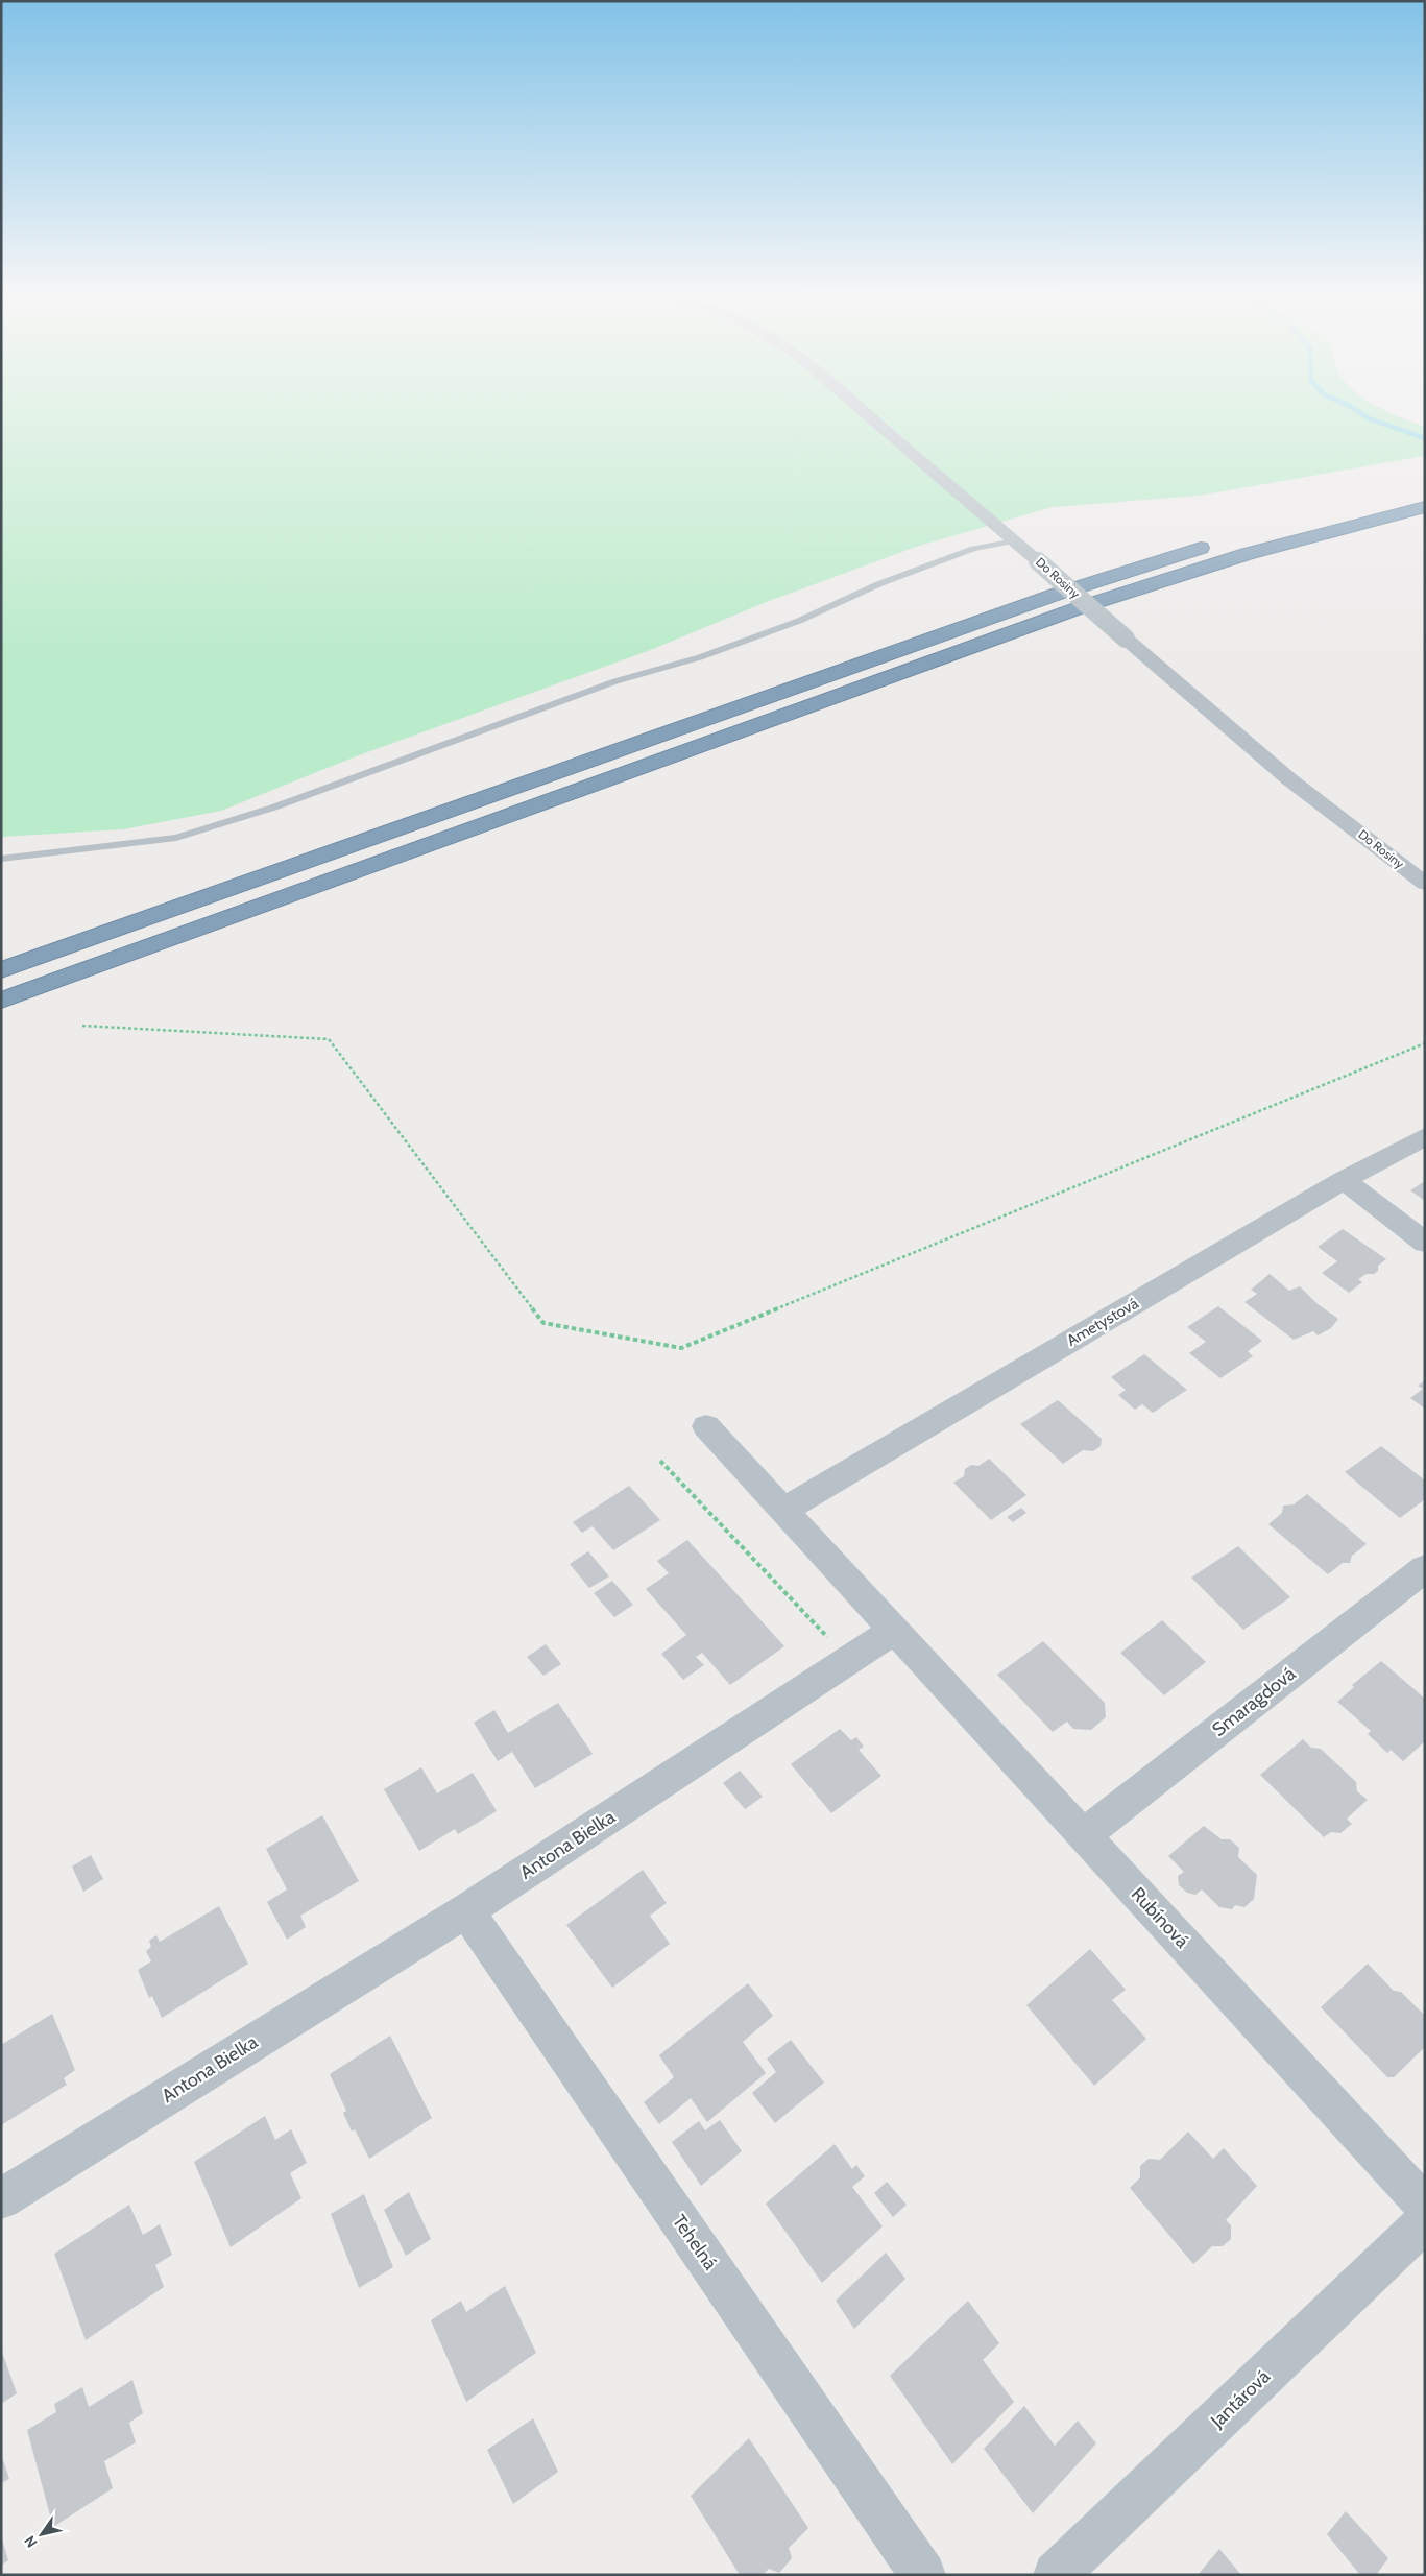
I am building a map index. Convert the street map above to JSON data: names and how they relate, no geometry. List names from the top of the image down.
{
  "streets": {
    "street": [
      "Do Rosiny",
      "Ametystová",
      "Smaragdová",
      "Antona Bielka",
      "Rubínová",
      "Tehelná",
      "Jantárová"
    ]
  },
  "crossings": [
    ["Smaragdová", "Rubínová"],
    ["Antona Bielka", "Rubínová"],
    ["Antona Bielka", "Tehelná"]
  ],
  "north": "bottom left"
}
